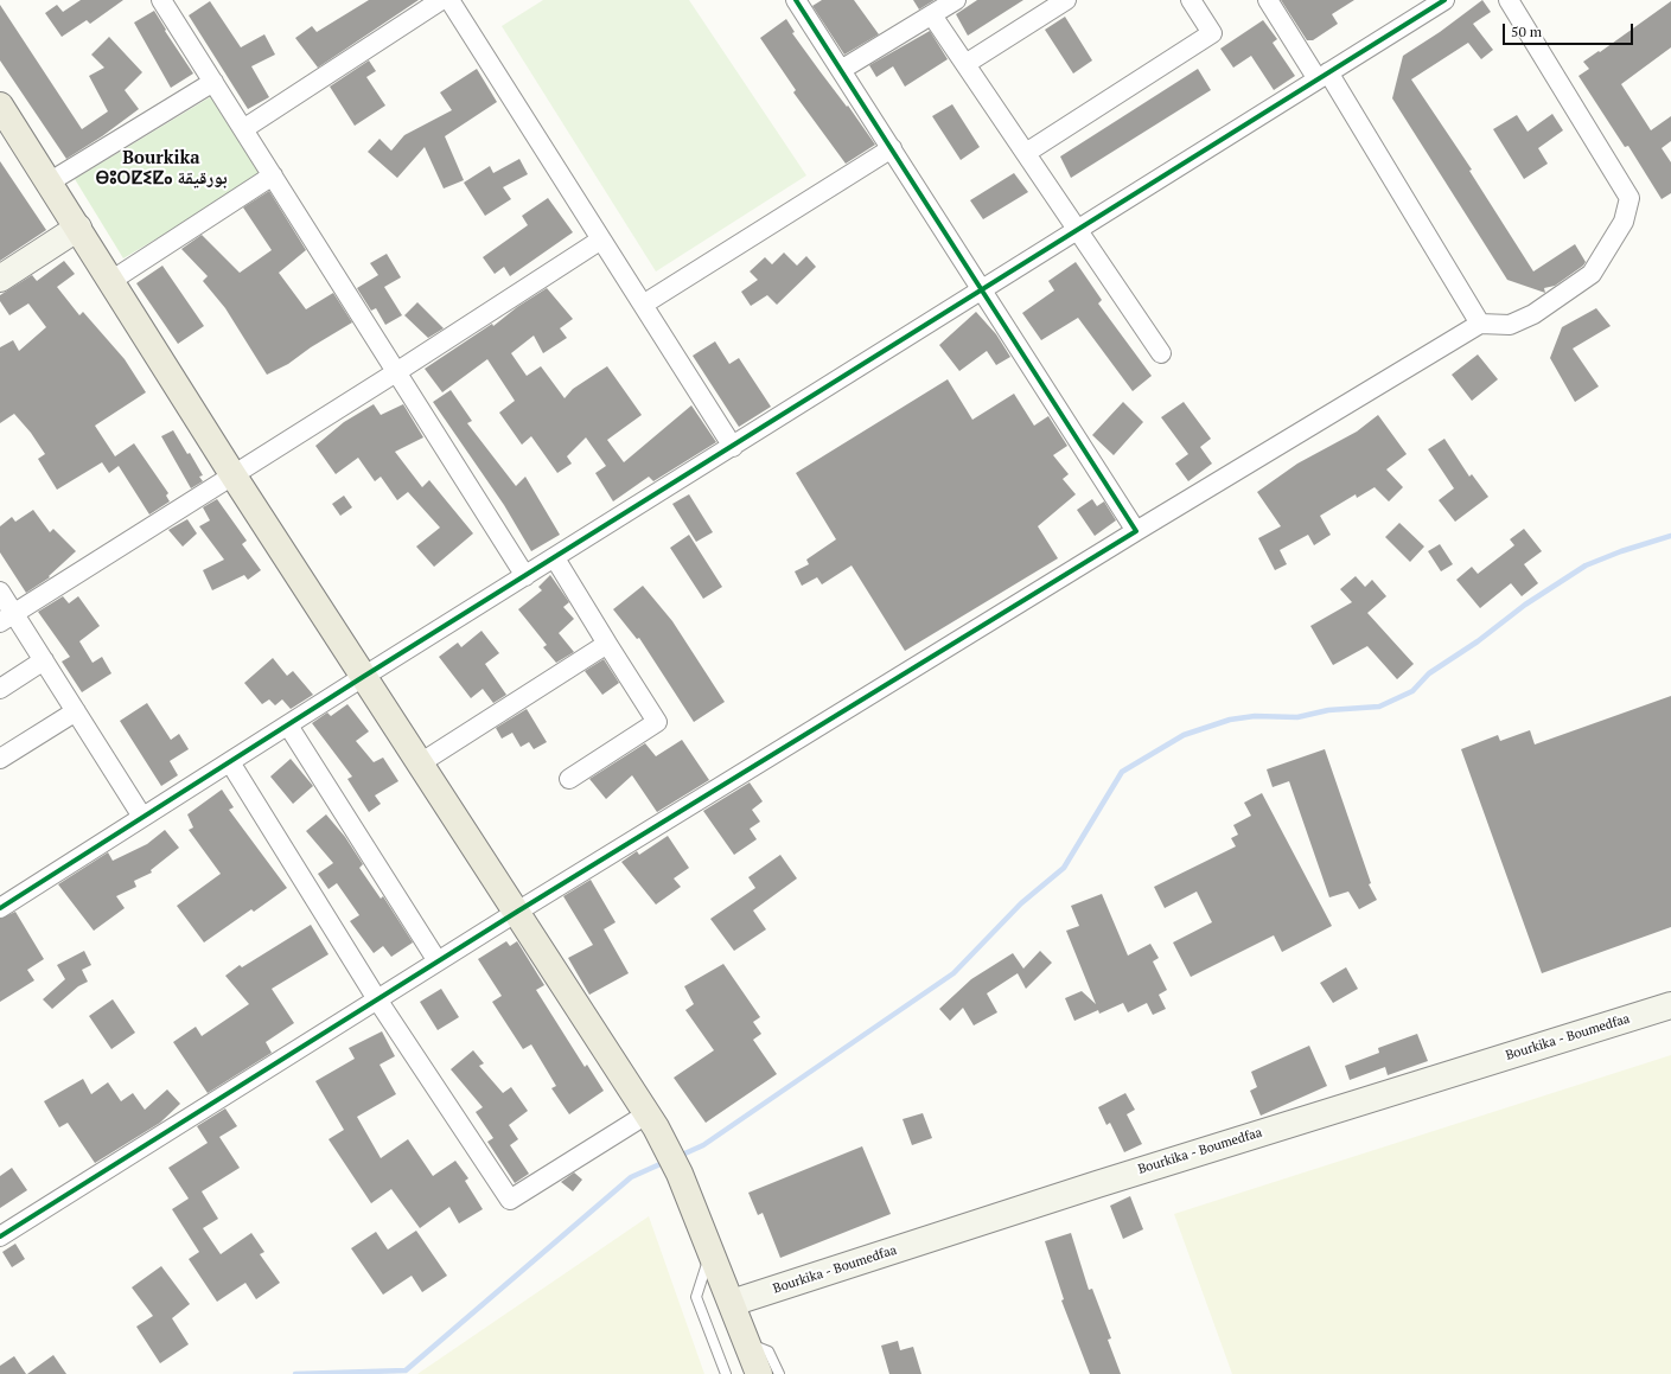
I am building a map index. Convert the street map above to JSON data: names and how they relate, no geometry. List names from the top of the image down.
{
  "streets": {
    "main road": ["Bourkika - Boumedfaa"]
  },
  "districts": ["Bourkika ⴱⵓⵔⵇⵉⵇⴰ بورقيقة"],
  "scale_bar": "50 m"
}
